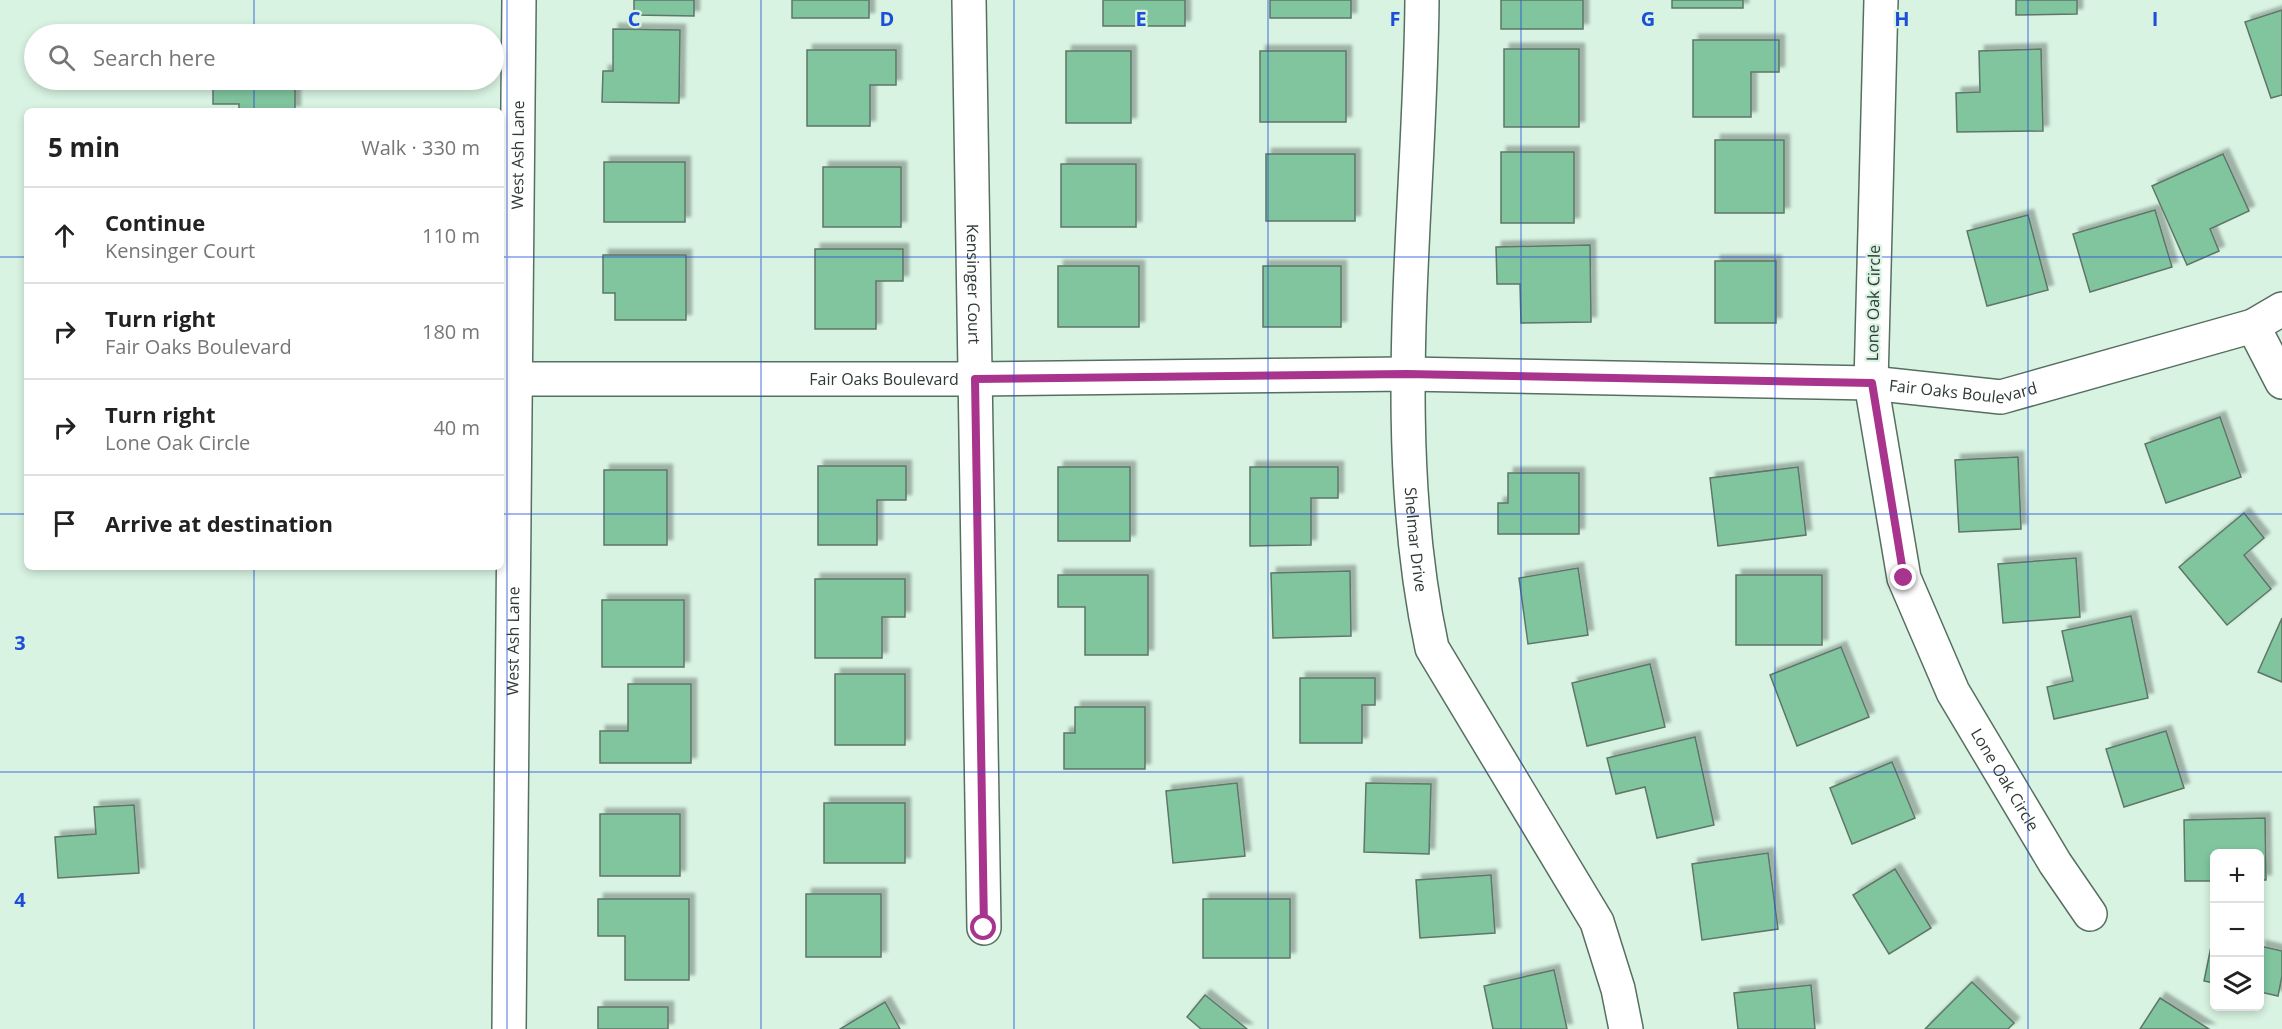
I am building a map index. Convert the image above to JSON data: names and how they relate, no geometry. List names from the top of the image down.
{
  "streets": {
    "street": [
      "West Ash Lane",
      "Kensinger Court",
      "Lone Oak Circle",
      "Fair Oaks Boulevard",
      "Shelmar Drive"
    ]
  },
  "crossings": [
    ["West Ash Lane", "Fair Oaks Boulevard"],
    ["Kensinger Court", "Fair Oaks Boulevard"],
    ["Lone Oak Circle", "Fair Oaks Boulevard"],
    ["Fair Oaks Boulevard", "Shelmar Drive"]
  ],
  "page": {
    "search": "Search here",
    "heading": ["5 min", "Walk · 330 m"],
    "list": [
      ["Continue", "Kensinger Court", "110 m"],
      ["Turn right", "Fair Oaks Boulevard", "180 m"],
      ["Turn right", "Lone Oak Circle", "40 m"],
      "Arrive at destination"
    ],
    "map_buttons": ["+", "−"]
  },
  "grid": {
    "columns": [
      "C",
      "D",
      "E",
      "F",
      "G",
      "H",
      "I"
    ],
    "rows": ["3", "4"]
  }
}
